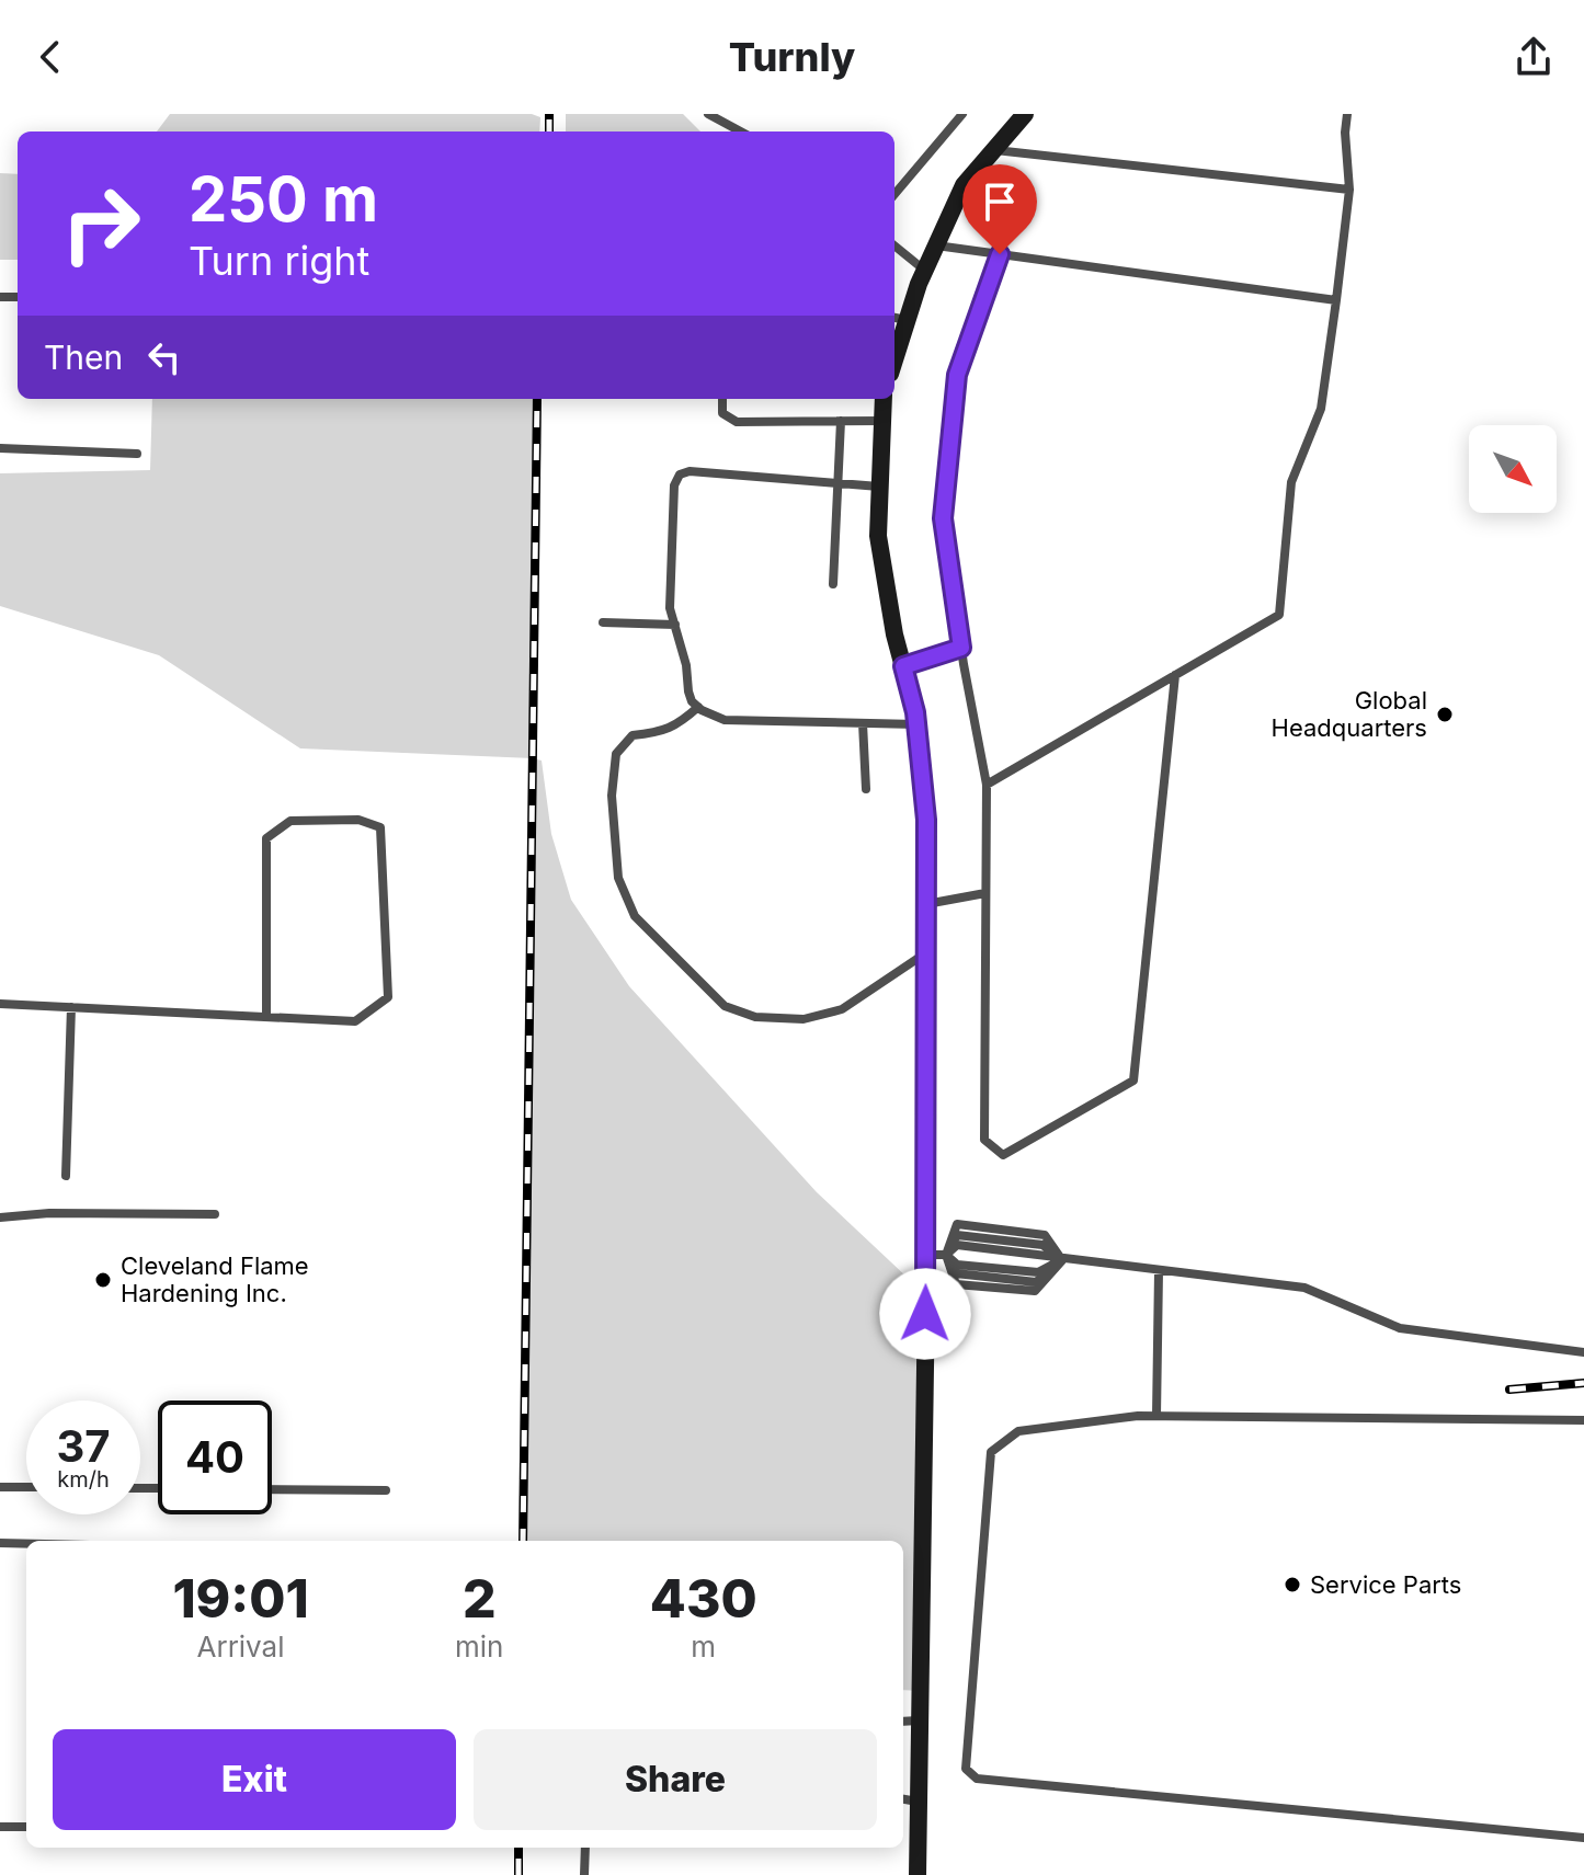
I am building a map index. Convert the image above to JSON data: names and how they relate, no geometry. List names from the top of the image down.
{
  "places": ["Global Headquarters", "Cleveland Flame Hardening Inc.", "Service Parts"],
  "north": "bottom right",
  "page": {
    "header": "Turnly",
    "turn": ["250 m", "Turn right"],
    "then": "Then",
    "speed": "37 km/h",
    "limit": "40",
    "eta": [
      "19:01",
      "Arrival",
      "2",
      "min",
      "430",
      "m"
    ],
    "buttons": ["Exit", "Share"]
  }
}
